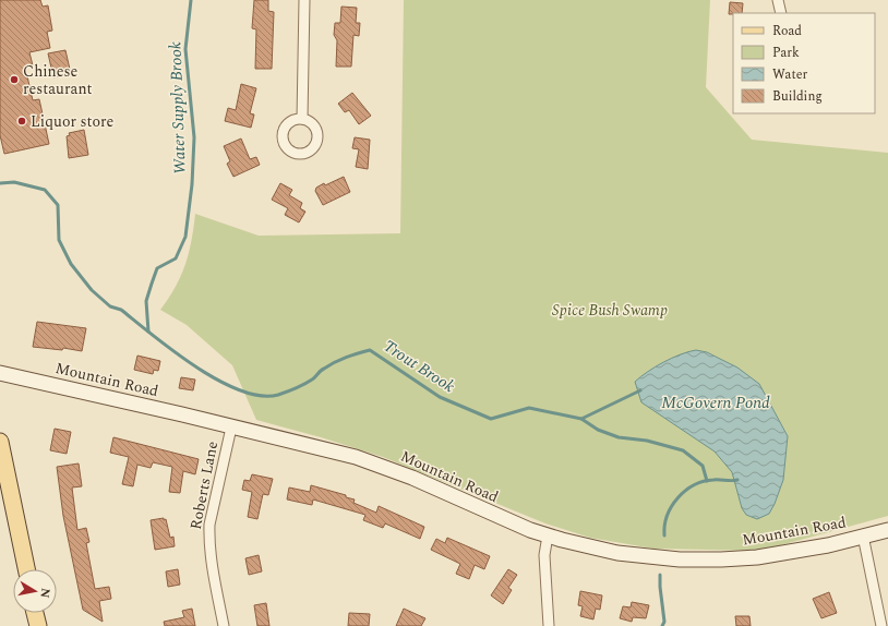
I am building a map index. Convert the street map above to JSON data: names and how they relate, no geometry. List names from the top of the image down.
{
  "streets": {
    "main road": ["Mountain Road"],
    "street": ["Roberts Lane"]
  },
  "crossings": [
    ["Mountain Road", "Roberts Lane"]
  ],
  "water": ["Water Supply Brook", "Trout Brook", "McGovern Pond"],
  "parks": ["Spice Bush Swamp"],
  "places": ["Chinese restaurant", "Liquor store"],
  "legend": [
    "Road",
    "Park",
    "Water",
    "Building"
  ],
  "north": "right"
}
